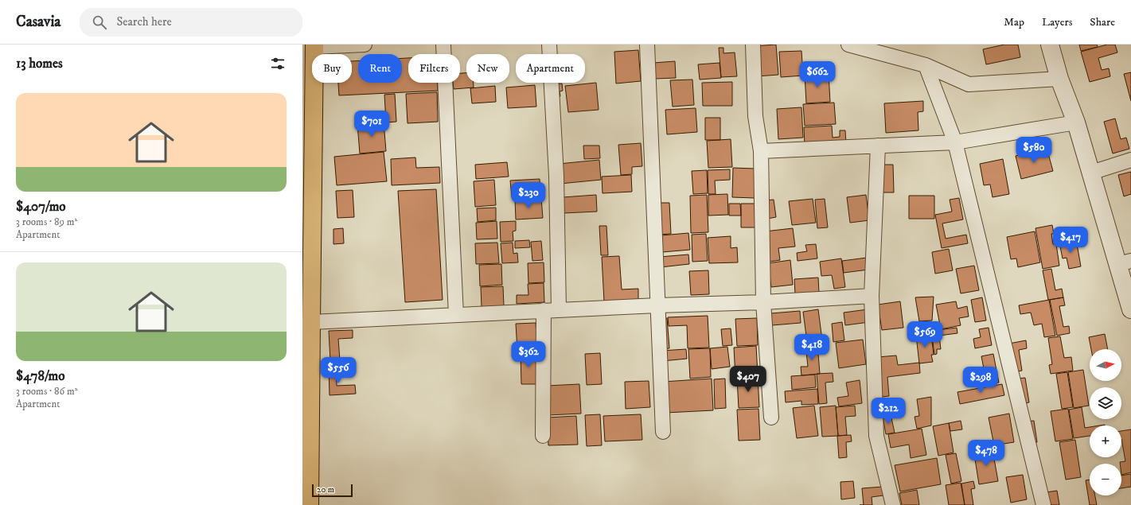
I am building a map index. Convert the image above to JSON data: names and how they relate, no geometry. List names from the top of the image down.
{
  "scale_bar": "20 m",
  "north": "right",
  "page": {
    "header": "Casavia",
    "search": "Search here",
    "nav": ["Map", "Layers", "Share"],
    "heading": "13 homes",
    "chip": [
      "Buy",
      "Rent",
      "Filters",
      "New",
      "Apartment"
    ],
    "price": [
      "$662",
      "$701",
      "$580",
      "$230",
      "$417",
      "$569",
      "$418",
      "$362",
      "$556",
      "$407",
      "$298",
      "$212",
      "$478"
    ],
    "list": [
      {
        "name": "$407/mo",
        "note": "3 rooms · 89 m² · Apartment"
      },
      {
        "name": "$478/mo",
        "note": "3 rooms · 86 m² · Apartment"
      }
    ],
    "map_buttons": ["+", "−"],
    "scale": "20 m"
  }
}
